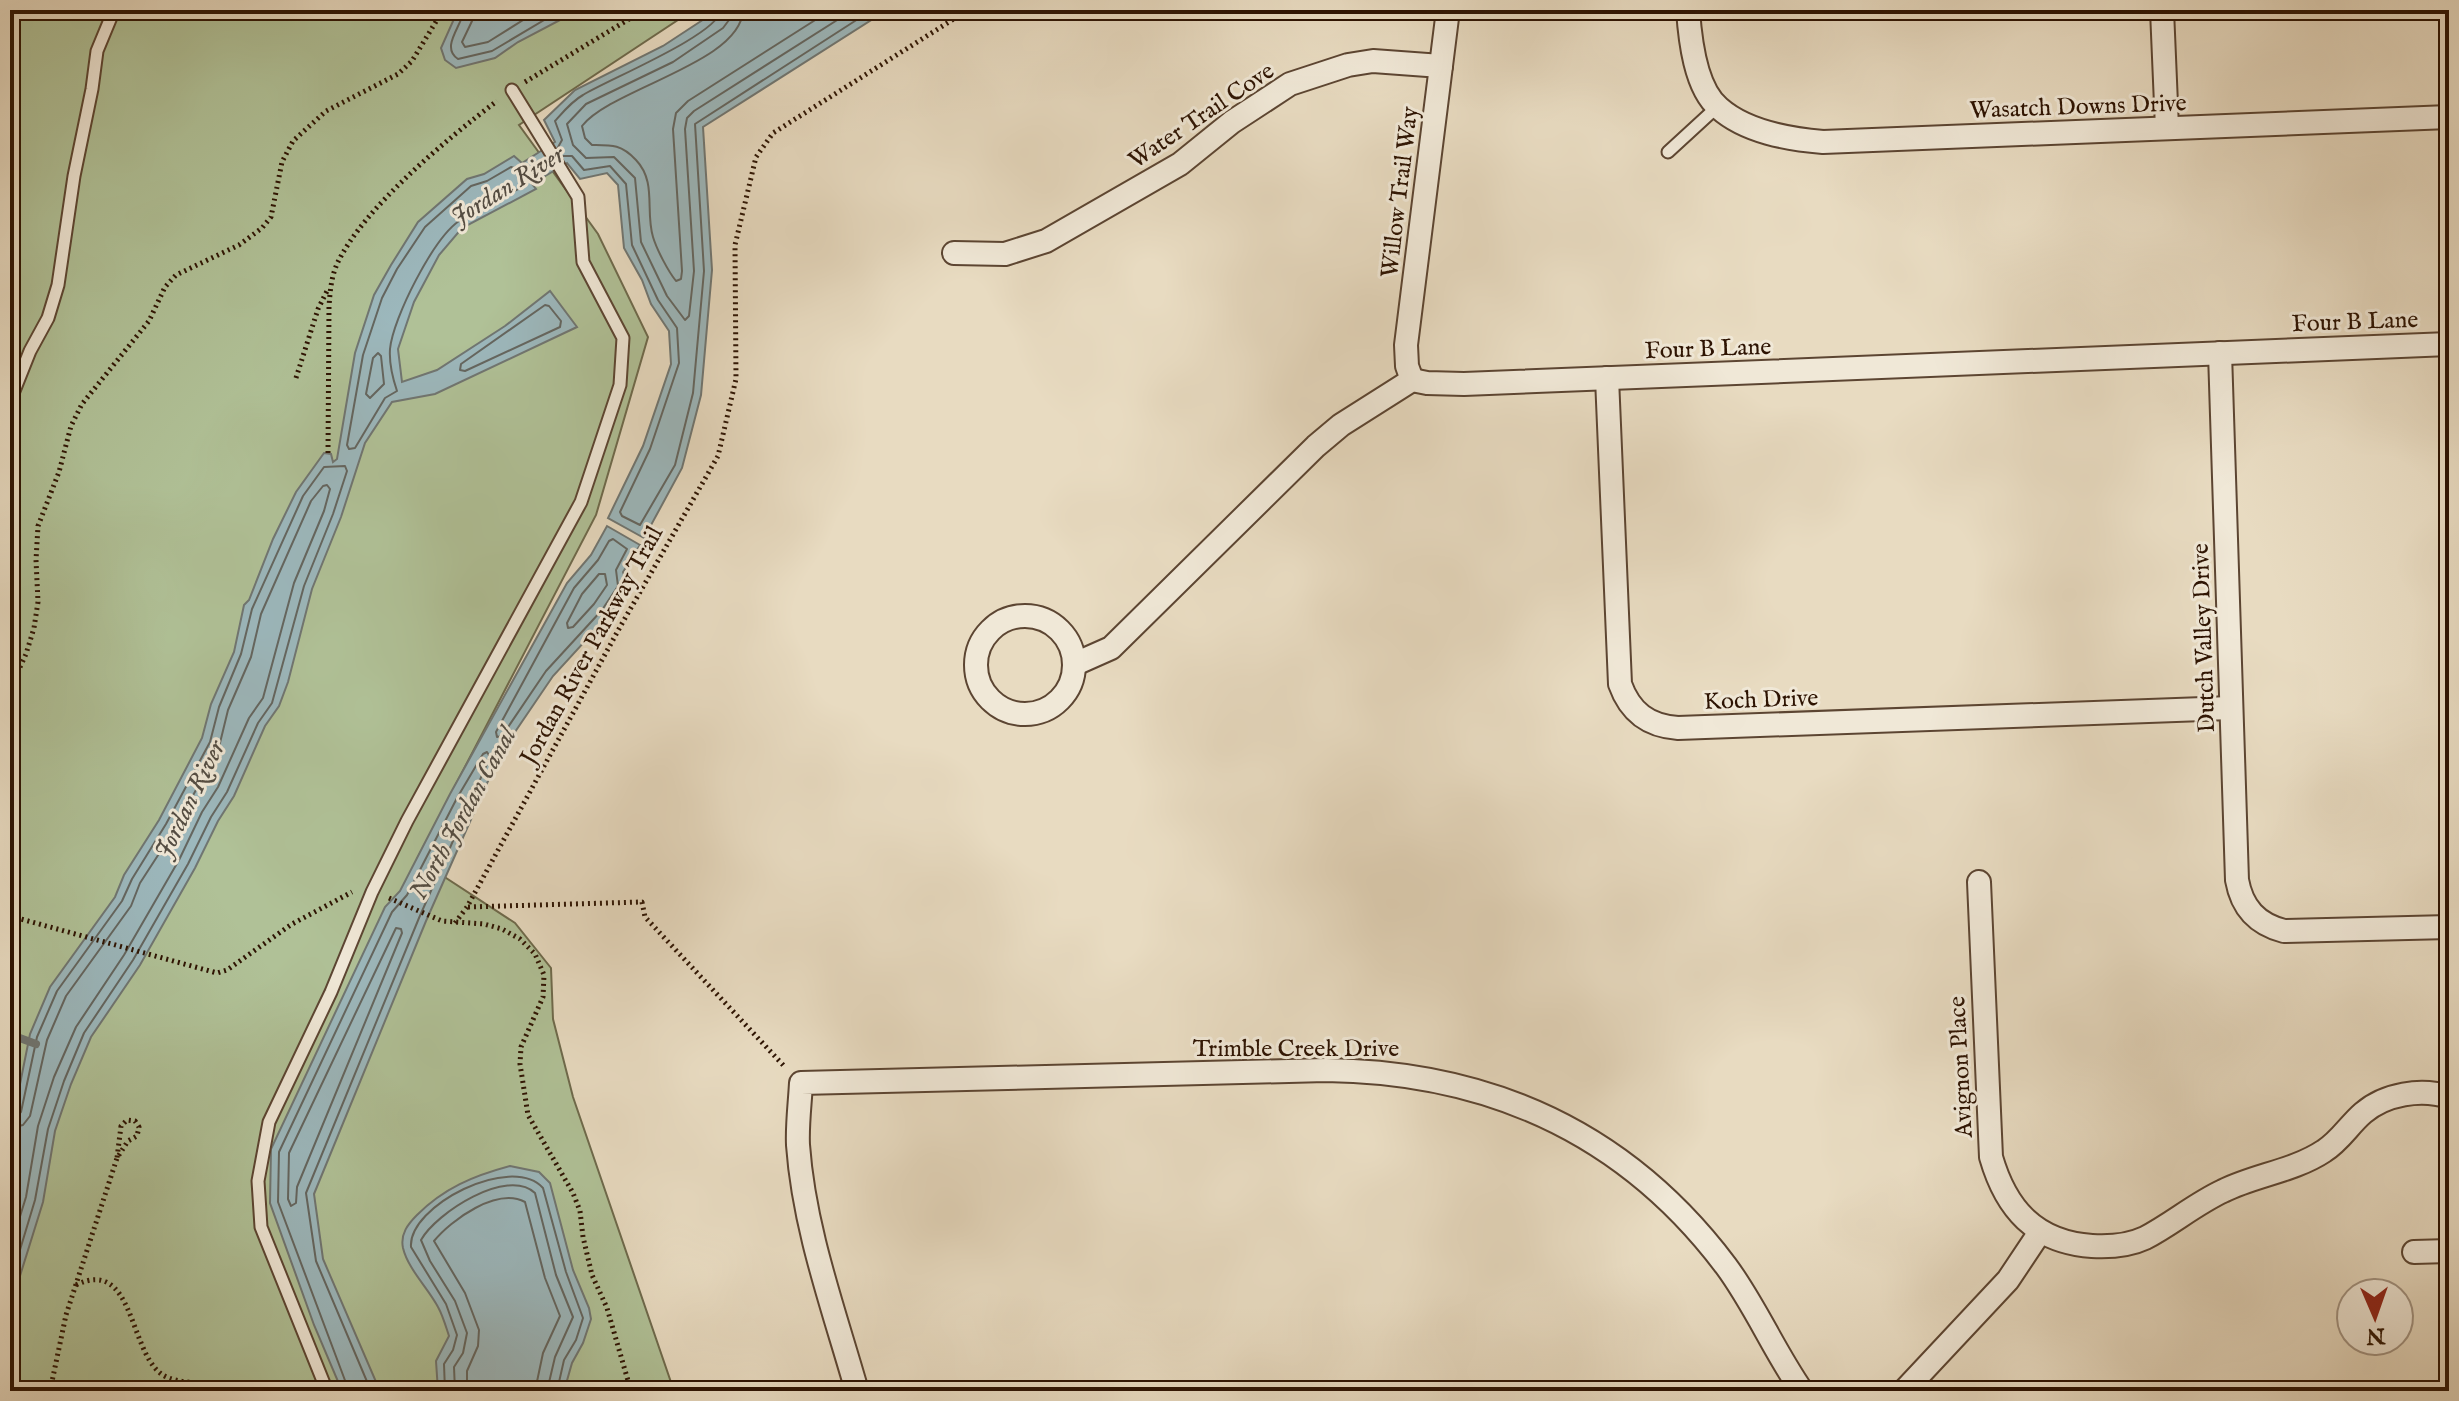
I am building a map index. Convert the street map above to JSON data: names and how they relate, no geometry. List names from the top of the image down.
{
  "streets": {
    "street": [
      "Wasatch Downs Drive",
      "Water Trail Cove",
      "Willow Trail Way",
      "Four B Lane",
      "Dutch Valley Drive",
      "Koch Drive",
      "Trimble Creek Drive",
      "Avignon Place"
    ],
    "path": ["Jordan River Parkway Trail"]
  },
  "crossings": [
    ["Water Trail Cove", "Willow Trail Way"],
    ["Willow Trail Way", "Four B Lane"],
    ["Four B Lane", "Dutch Valley Drive"],
    ["Four B Lane", "Koch Drive"],
    ["Dutch Valley Drive", "Koch Drive"]
  ],
  "water": ["Jordan River", "North Jordan Canal"],
  "north": "bottom"
}
